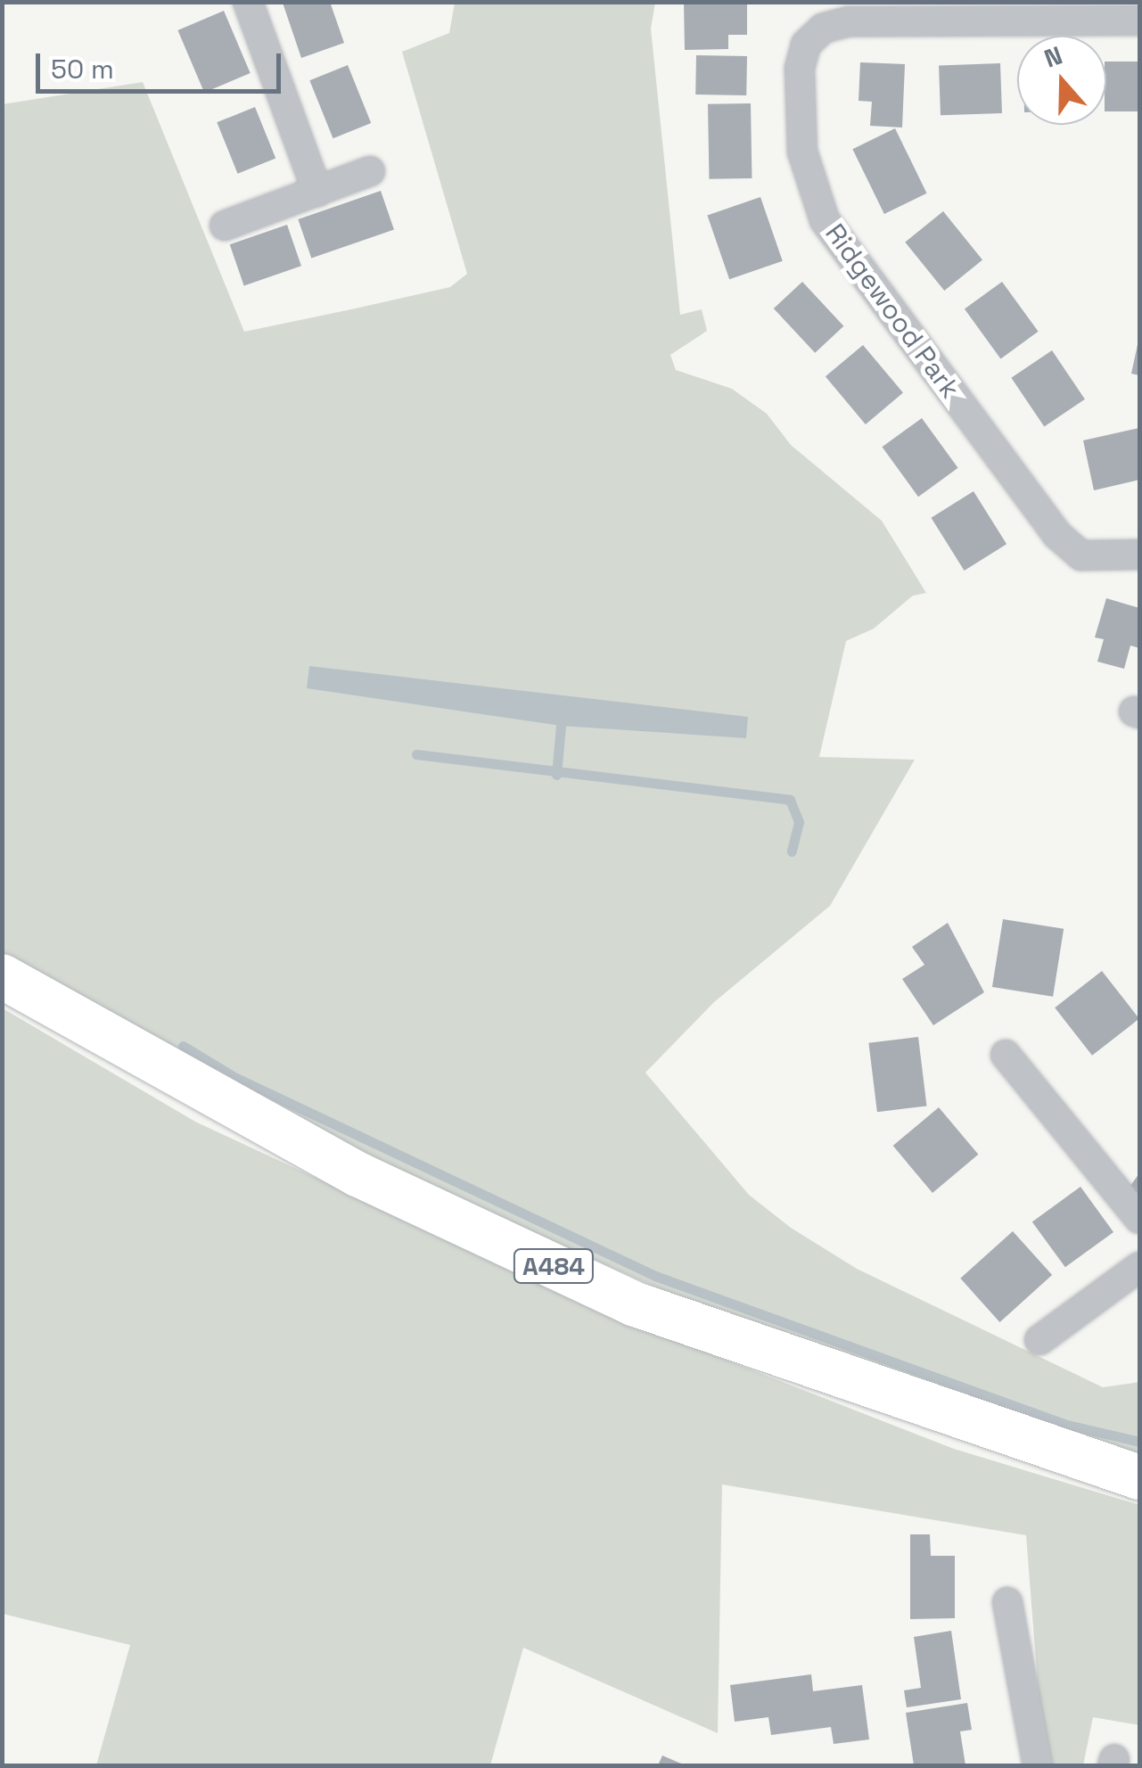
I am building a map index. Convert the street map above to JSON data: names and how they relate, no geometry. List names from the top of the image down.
{
  "streets": {
    "main road": ["A484"],
    "street": ["Ridgewood Park"]
  },
  "scale_bar": "50 m",
  "north": "top"
}
